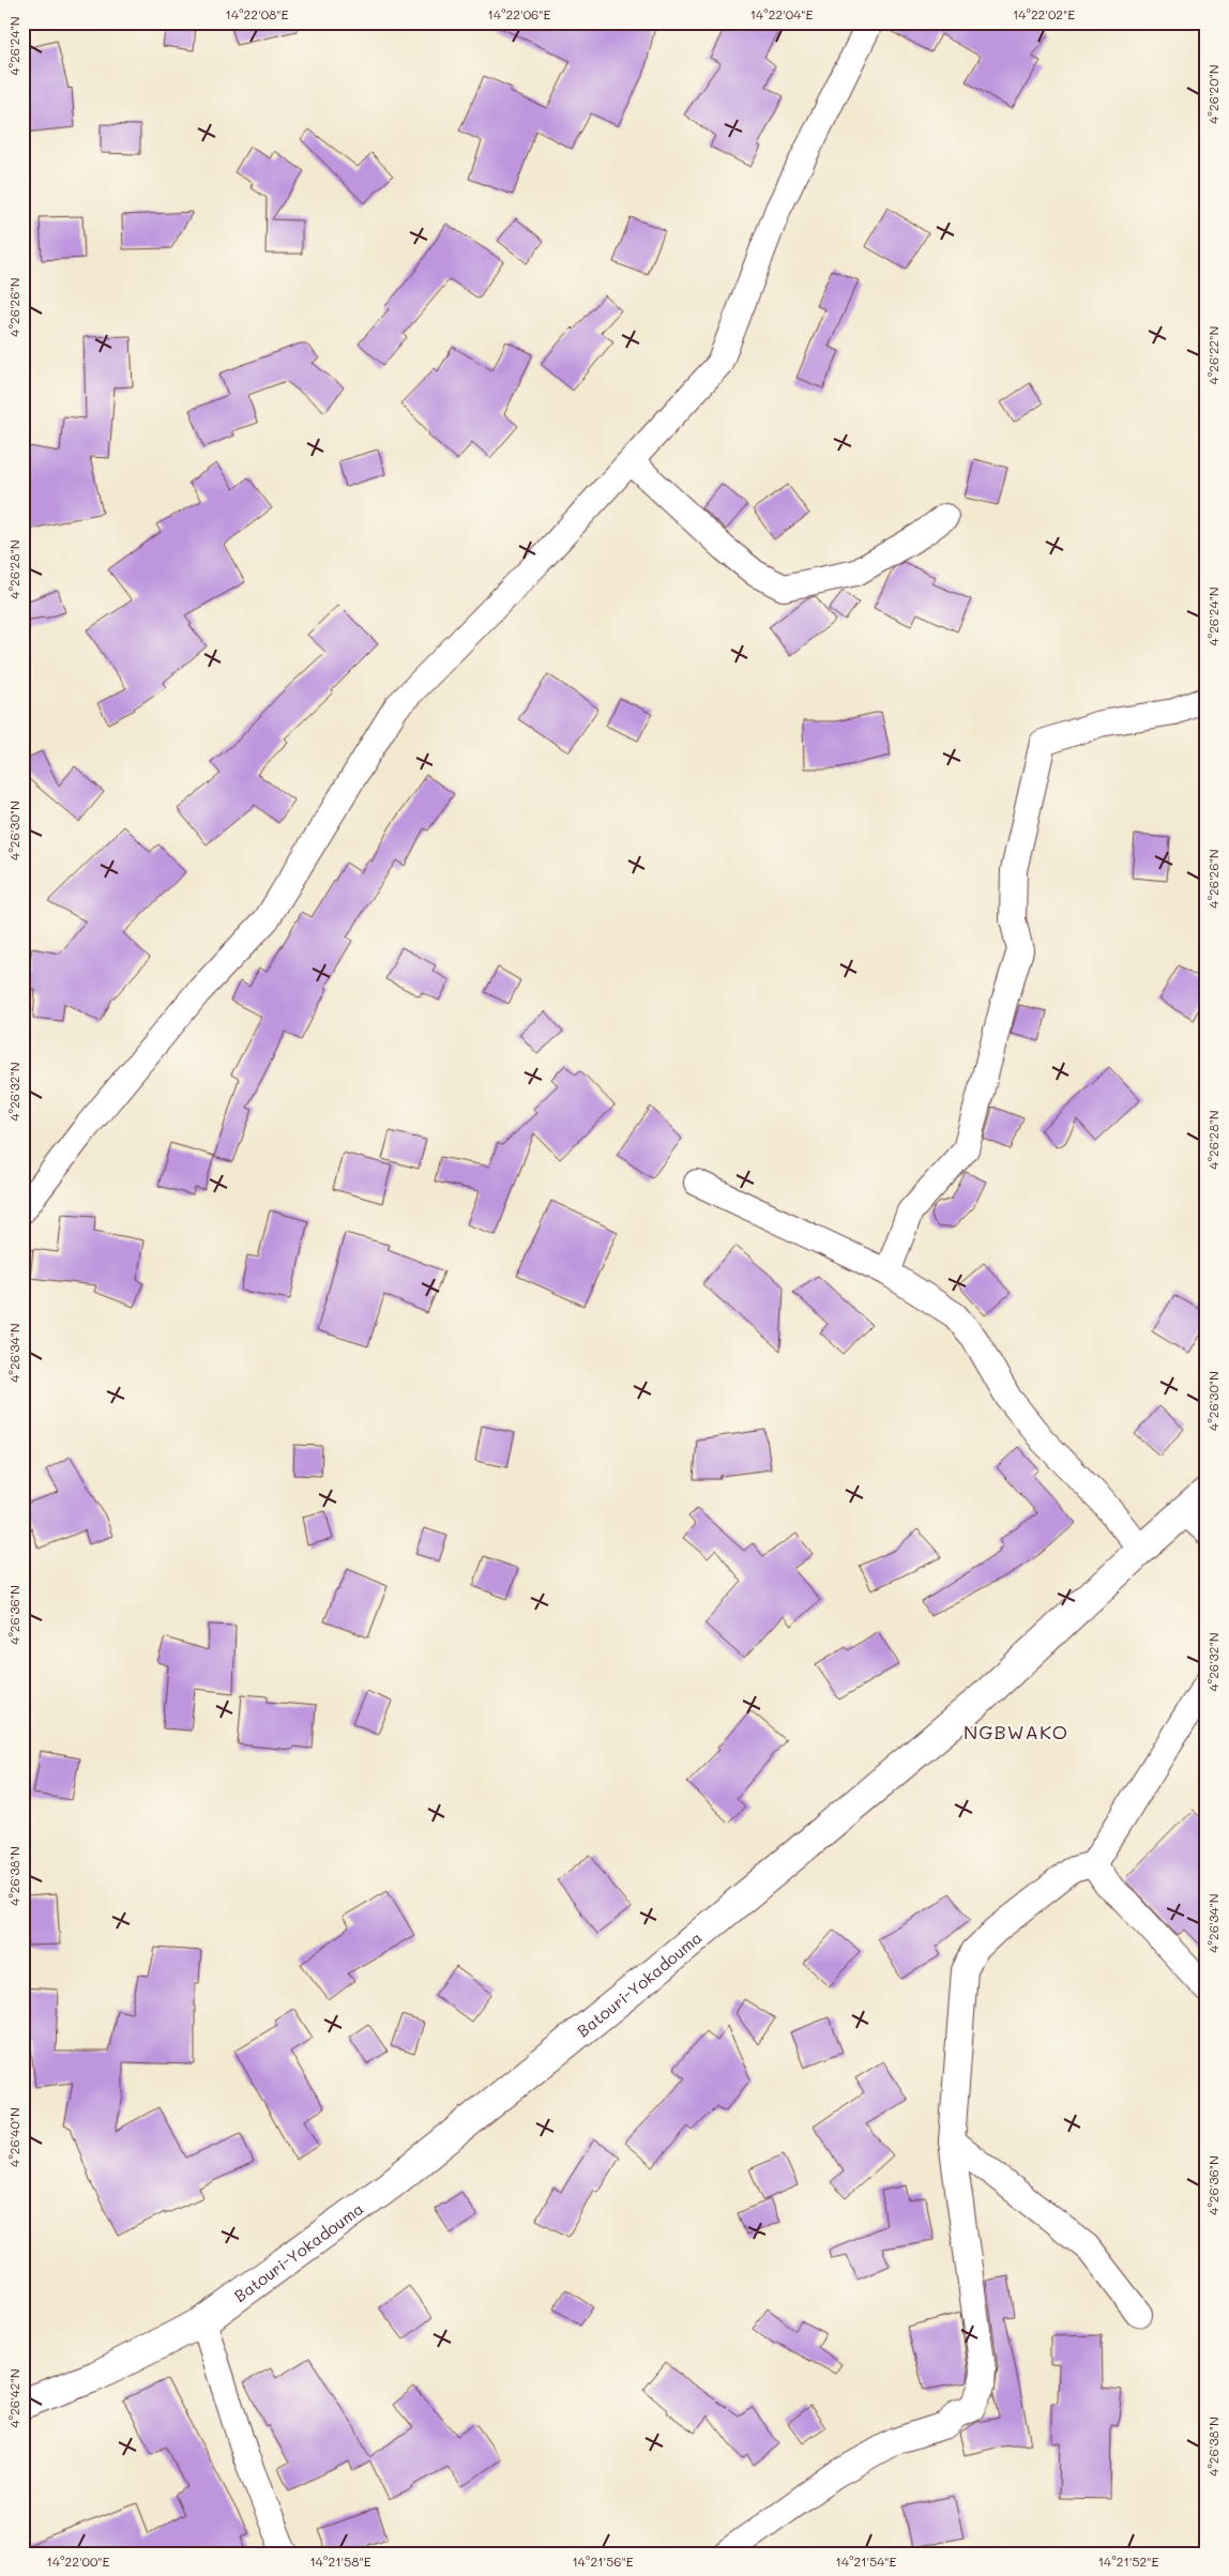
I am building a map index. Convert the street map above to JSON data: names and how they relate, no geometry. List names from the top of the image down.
{
  "streets": {
    "highway": ["Batouri-Yokadouma"]
  },
  "districts": ["NGBWAKO"],
  "coordinates": [
    "14°22'08\"E",
    "14°22'06\"E",
    "14°22'04\"E",
    "14°22'02\"E",
    "4°26'24\"N",
    "4°26'20\"N",
    "4°26'26\"N",
    "4°26'22\"N",
    "4°26'28\"N",
    "4°26'30\"N",
    "4°26'32\"N",
    "4°26'34\"N",
    "4°26'36\"N",
    "4°26'38\"N",
    "4°26'40\"N",
    "4°26'42\"N",
    "14°22'00\"E",
    "14°21'58\"E",
    "14°21'56\"E",
    "14°21'54\"E",
    "14°21'52\"E"
  ]
}
